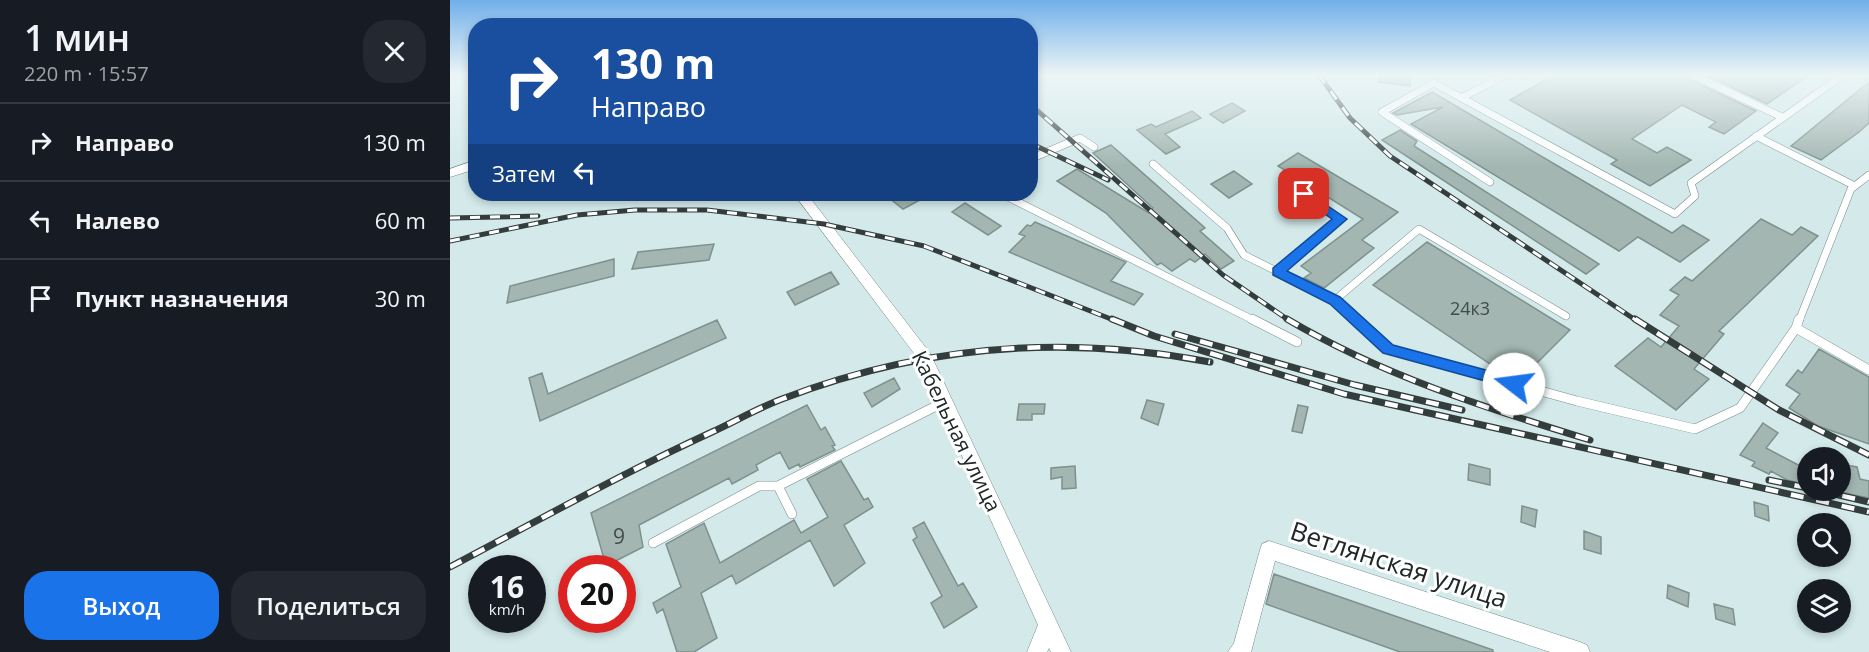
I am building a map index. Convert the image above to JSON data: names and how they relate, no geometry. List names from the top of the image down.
{
  "streets": {
    "street": ["Кабельная улица", "Ветлянская улица"]
  },
  "house_numbers": ["24к3", "9"],
  "page": {
    "heading": ["1 мин", "220 m · 15:57"],
    "turn": ["130 m", "Направо"],
    "list": [
      {
        "name": "Направо",
        "value": "130 m"
      },
      {
        "name": "Налево",
        "value": "60 m"
      },
      {
        "name": "Пункт назначения",
        "value": "30 m"
      }
    ],
    "then": "Затем",
    "speed": "16 km/h",
    "limit": "20",
    "buttons": ["Выход", "Поделиться"]
  }
}
